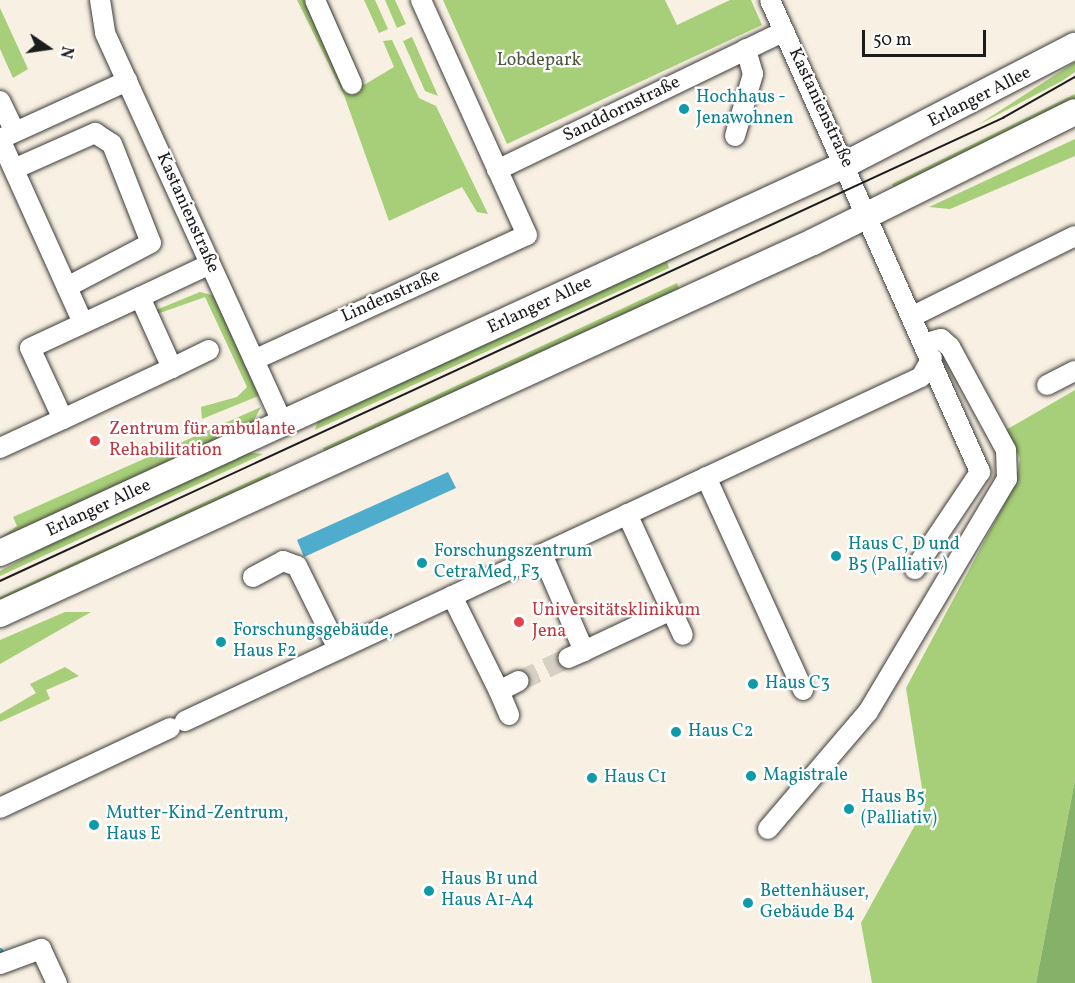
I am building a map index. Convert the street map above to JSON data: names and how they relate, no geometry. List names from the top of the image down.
{
  "streets": {
    "main road": ["Erlanger Allee"],
    "street": ["Kastanienstraße", "Sanddornstraße", "Lindenstraße"]
  },
  "crossings": [
    ["Erlanger Allee", "Kastanienstraße"],
    ["Kastanienstraße", "Sanddornstraße"],
    ["Kastanienstraße", "Lindenstraße"],
    ["Sanddornstraße", "Lindenstraße"]
  ],
  "parks": ["Lobdepark"],
  "places": [
    "Hochhaus - Jenawohnen",
    "Zentrum für ambulante Rehabilitation",
    "Haus C, D und B5 (Palliativ)",
    "Forschungszentrum CetraMed, F3",
    "Universitätsklinikum Jena",
    "Forschungsgebäude, Haus F2",
    "Haus C3",
    "Haus C2",
    "Magistrale",
    "Haus C1",
    "Haus B5 (Palliativ)",
    "Mutter-Kind-Zentrum, Haus E",
    "Haus B1 und Haus A1-A4",
    "Bettenhäuser, Gebäude B4"
  ],
  "scale_bar": "50 m",
  "north": "right"
}
